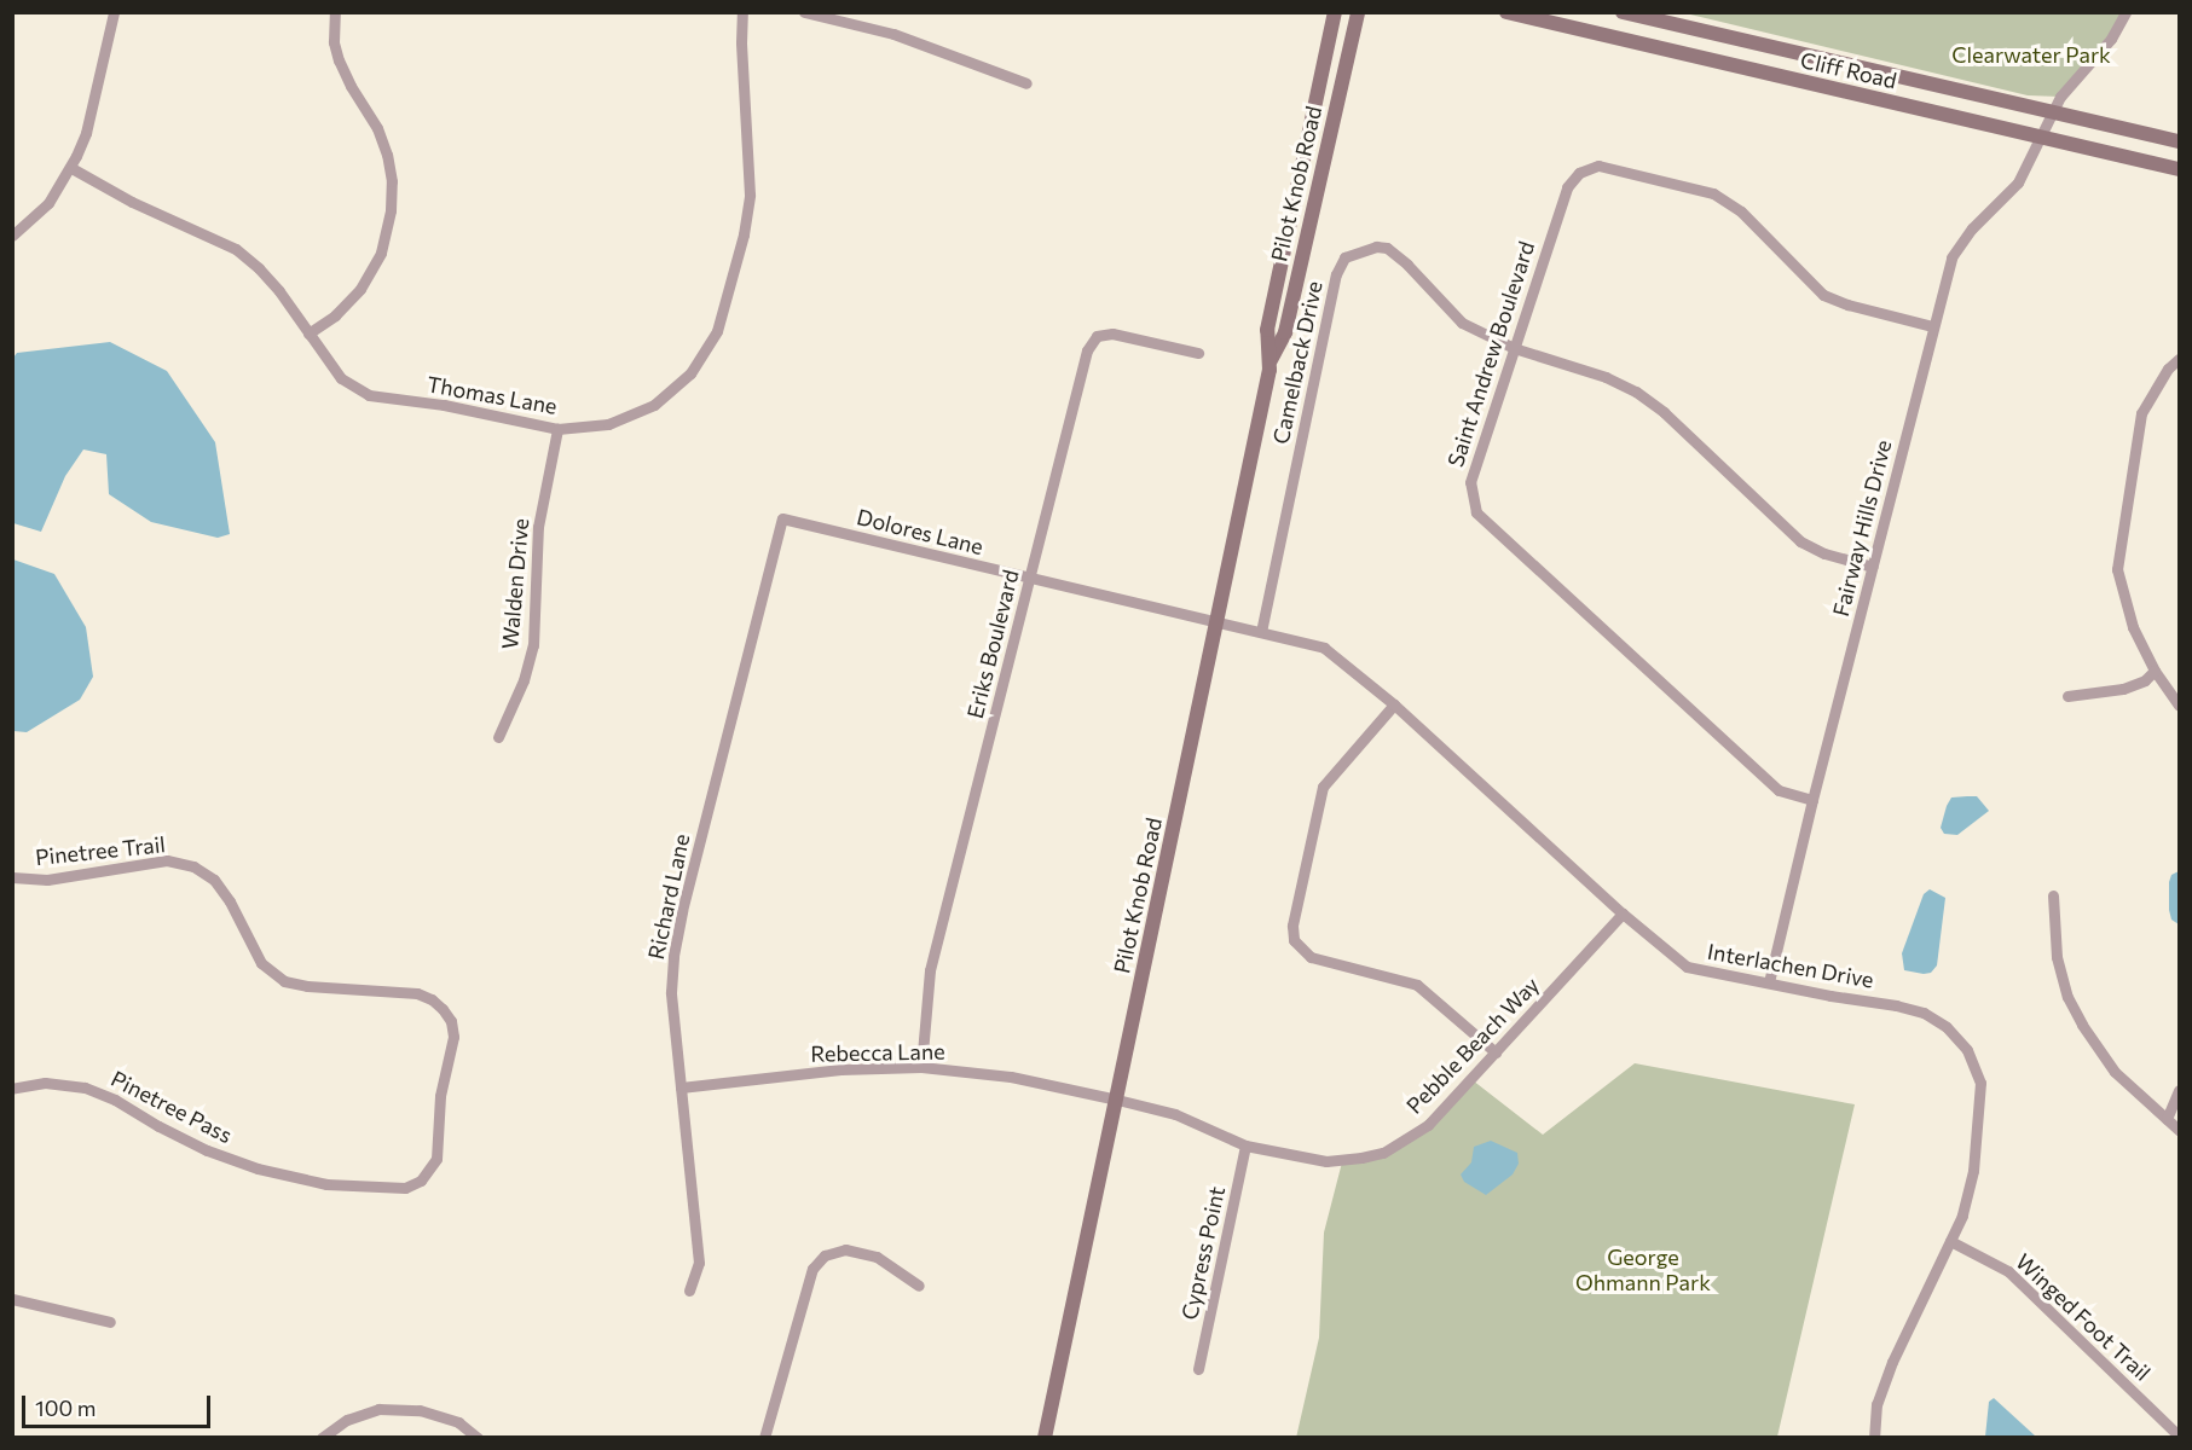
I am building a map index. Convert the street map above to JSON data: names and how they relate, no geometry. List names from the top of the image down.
{
  "streets": {
    "main road": ["Cliff Road", "Pilot Knob Road"],
    "street": [
      "Saint Andrew Boulevard",
      "Camelback Drive",
      "Thomas Lane",
      "Fairway Hills Drive",
      "Dolores Lane",
      "Walden Drive",
      "Eriks Boulevard",
      "Pinetree Trail",
      "Richard Lane",
      "Interlachen Drive",
      "Pebble Beach Way",
      "Rebecca Lane",
      "Pinetree Pass",
      "Cypress Point",
      "Winged Foot Trail"
    ]
  },
  "crossings": [
    ["Cliff Road", "Fairway Hills Drive"],
    ["Pilot Knob Road", "Dolores Lane"],
    ["Pilot Knob Road", "Interlachen Drive"],
    ["Pilot Knob Road", "Pebble Beach Way"],
    ["Pilot Knob Road", "Rebecca Lane"],
    ["Saint Andrew Boulevard", "Camelback Drive"],
    ["Saint Andrew Boulevard", "Fairway Hills Drive"],
    ["Camelback Drive", "Fairway Hills Drive"],
    ["Camelback Drive", "Interlachen Drive"],
    ["Thomas Lane", "Walden Drive"],
    ["Fairway Hills Drive", "Interlachen Drive"],
    ["Dolores Lane", "Eriks Boulevard"],
    ["Dolores Lane", "Richard Lane"],
    ["Dolores Lane", "Interlachen Drive"],
    ["Eriks Boulevard", "Rebecca Lane"],
    ["Pinetree Trail", "Pinetree Pass"],
    ["Richard Lane", "Rebecca Lane"],
    ["Interlachen Drive", "Pebble Beach Way"],
    ["Interlachen Drive", "Winged Foot Trail"],
    ["Pebble Beach Way", "Rebecca Lane"],
    ["Pebble Beach Way", "Cypress Point"]
  ],
  "parks": ["Clearwater Park", "George Ohmann Park"],
  "scale_bar": "100 m"
}
